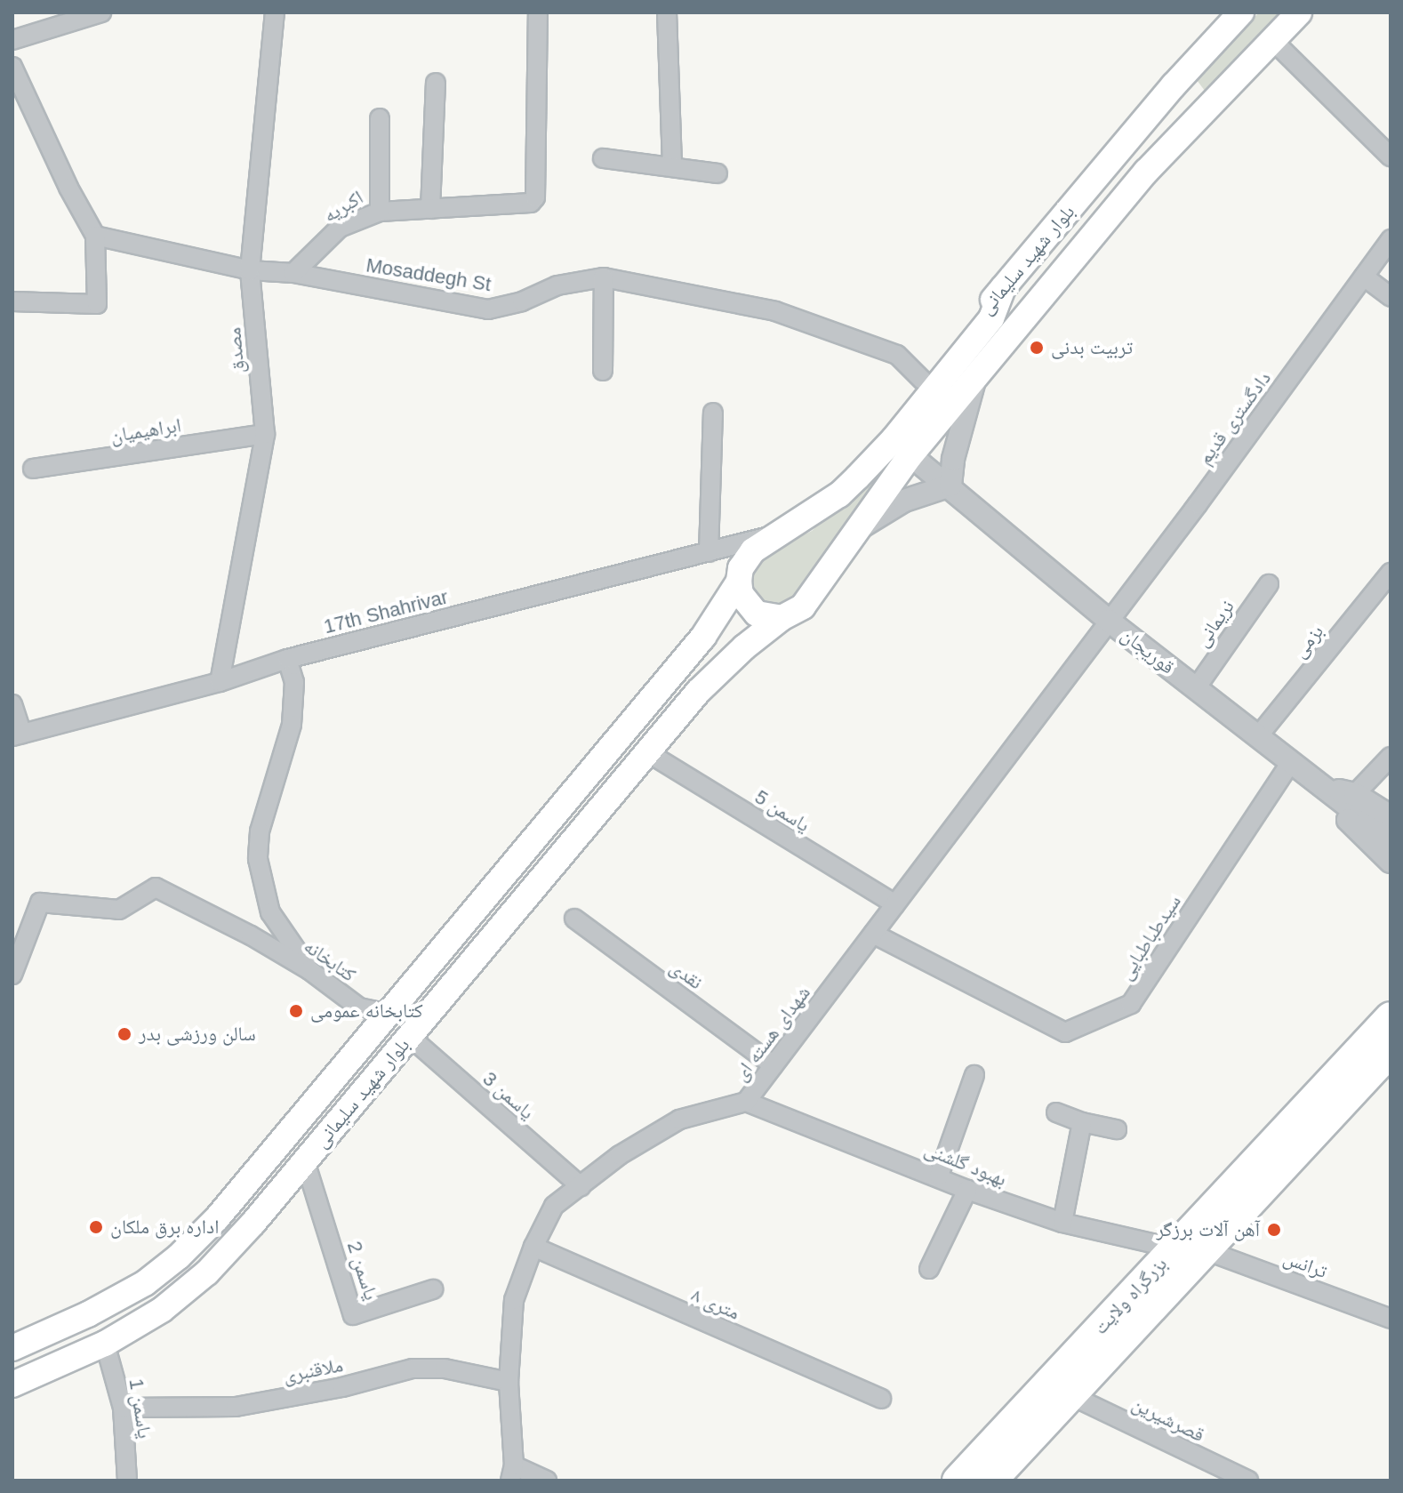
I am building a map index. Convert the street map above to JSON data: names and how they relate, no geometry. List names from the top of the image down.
{
  "streets": {
    "highway": ["بزرگراه ولایت"],
    "main road": ["بلوار شهید سلیمانی"],
    "street": [
      "اکبریه",
      "Mosaddegh St",
      "مصدق",
      "دادگستری قدیم",
      "ابراهیمیان",
      "17th Shahrivar",
      "نریمانی",
      "بزمی",
      "قوریجان",
      "یاسمن 5",
      "سیدطباطبایی",
      "کتابخانه",
      "نقدی",
      "شهدای هسته ای",
      "یاسمن 3",
      "بهبود گلشنی",
      "ترانس",
      "یاسمن 2",
      "۸ متری",
      "ملاقنبری",
      "یاسمن 1",
      "قصرشیرین"
    ]
  },
  "crossings": [
    ["اکبریه", "Mosaddegh St"],
    ["بلوار شهید سلیمانی", "Mosaddegh St"],
    ["بلوار شهید سلیمانی", "17th Shahrivar"],
    ["بلوار شهید سلیمانی", "قوریجان"],
    ["بلوار شهید سلیمانی", "یاسمن 5"],
    ["بلوار شهید سلیمانی", "کتابخانه"],
    ["بلوار شهید سلیمانی", "یاسمن 3"],
    ["بلوار شهید سلیمانی", "یاسمن 2"],
    ["بلوار شهید سلیمانی", "یاسمن 1"],
    ["Mosaddegh St", "مصدق"],
    ["مصدق", "ابراهیمیان"],
    ["مصدق", "17th Shahrivar"],
    ["دادگستری قدیم", "قوریجان"],
    ["دادگستری قدیم", "شهدای هسته ای"],
    ["نریمانی", "قوریجان"],
    ["بزمی", "قوریجان"],
    ["قوریجان", "سیدطباطبایی"],
    ["قوریجان", "شهدای هسته ای"],
    ["یاسمن 5", "شهدای هسته ای"],
    ["سیدطباطبایی", "شهدای هسته ای"],
    ["نقدی", "شهدای هسته ای"],
    ["شهدای هسته ای", "یاسمن 3"],
    ["شهدای هسته ای", "بهبود گلشنی"],
    ["شهدای هسته ای", "۸ متری"],
    ["شهدای هسته ای", "ملاقنبری"],
    ["بهبود گلشنی", "بزرگراه ولایت"],
    ["ترانس", "بزرگراه ولایت"],
    ["بزرگراه ولایت", "قصرشیرین"],
    ["ملاقنبری", "یاسمن 1"]
  ],
  "places": [
    "تربیت بدنی",
    "کتابخانه عمومی",
    "سالن ورزشی بدر",
    "اداره برق ملکان",
    "آهن آلات برزگر"
  ]
}
